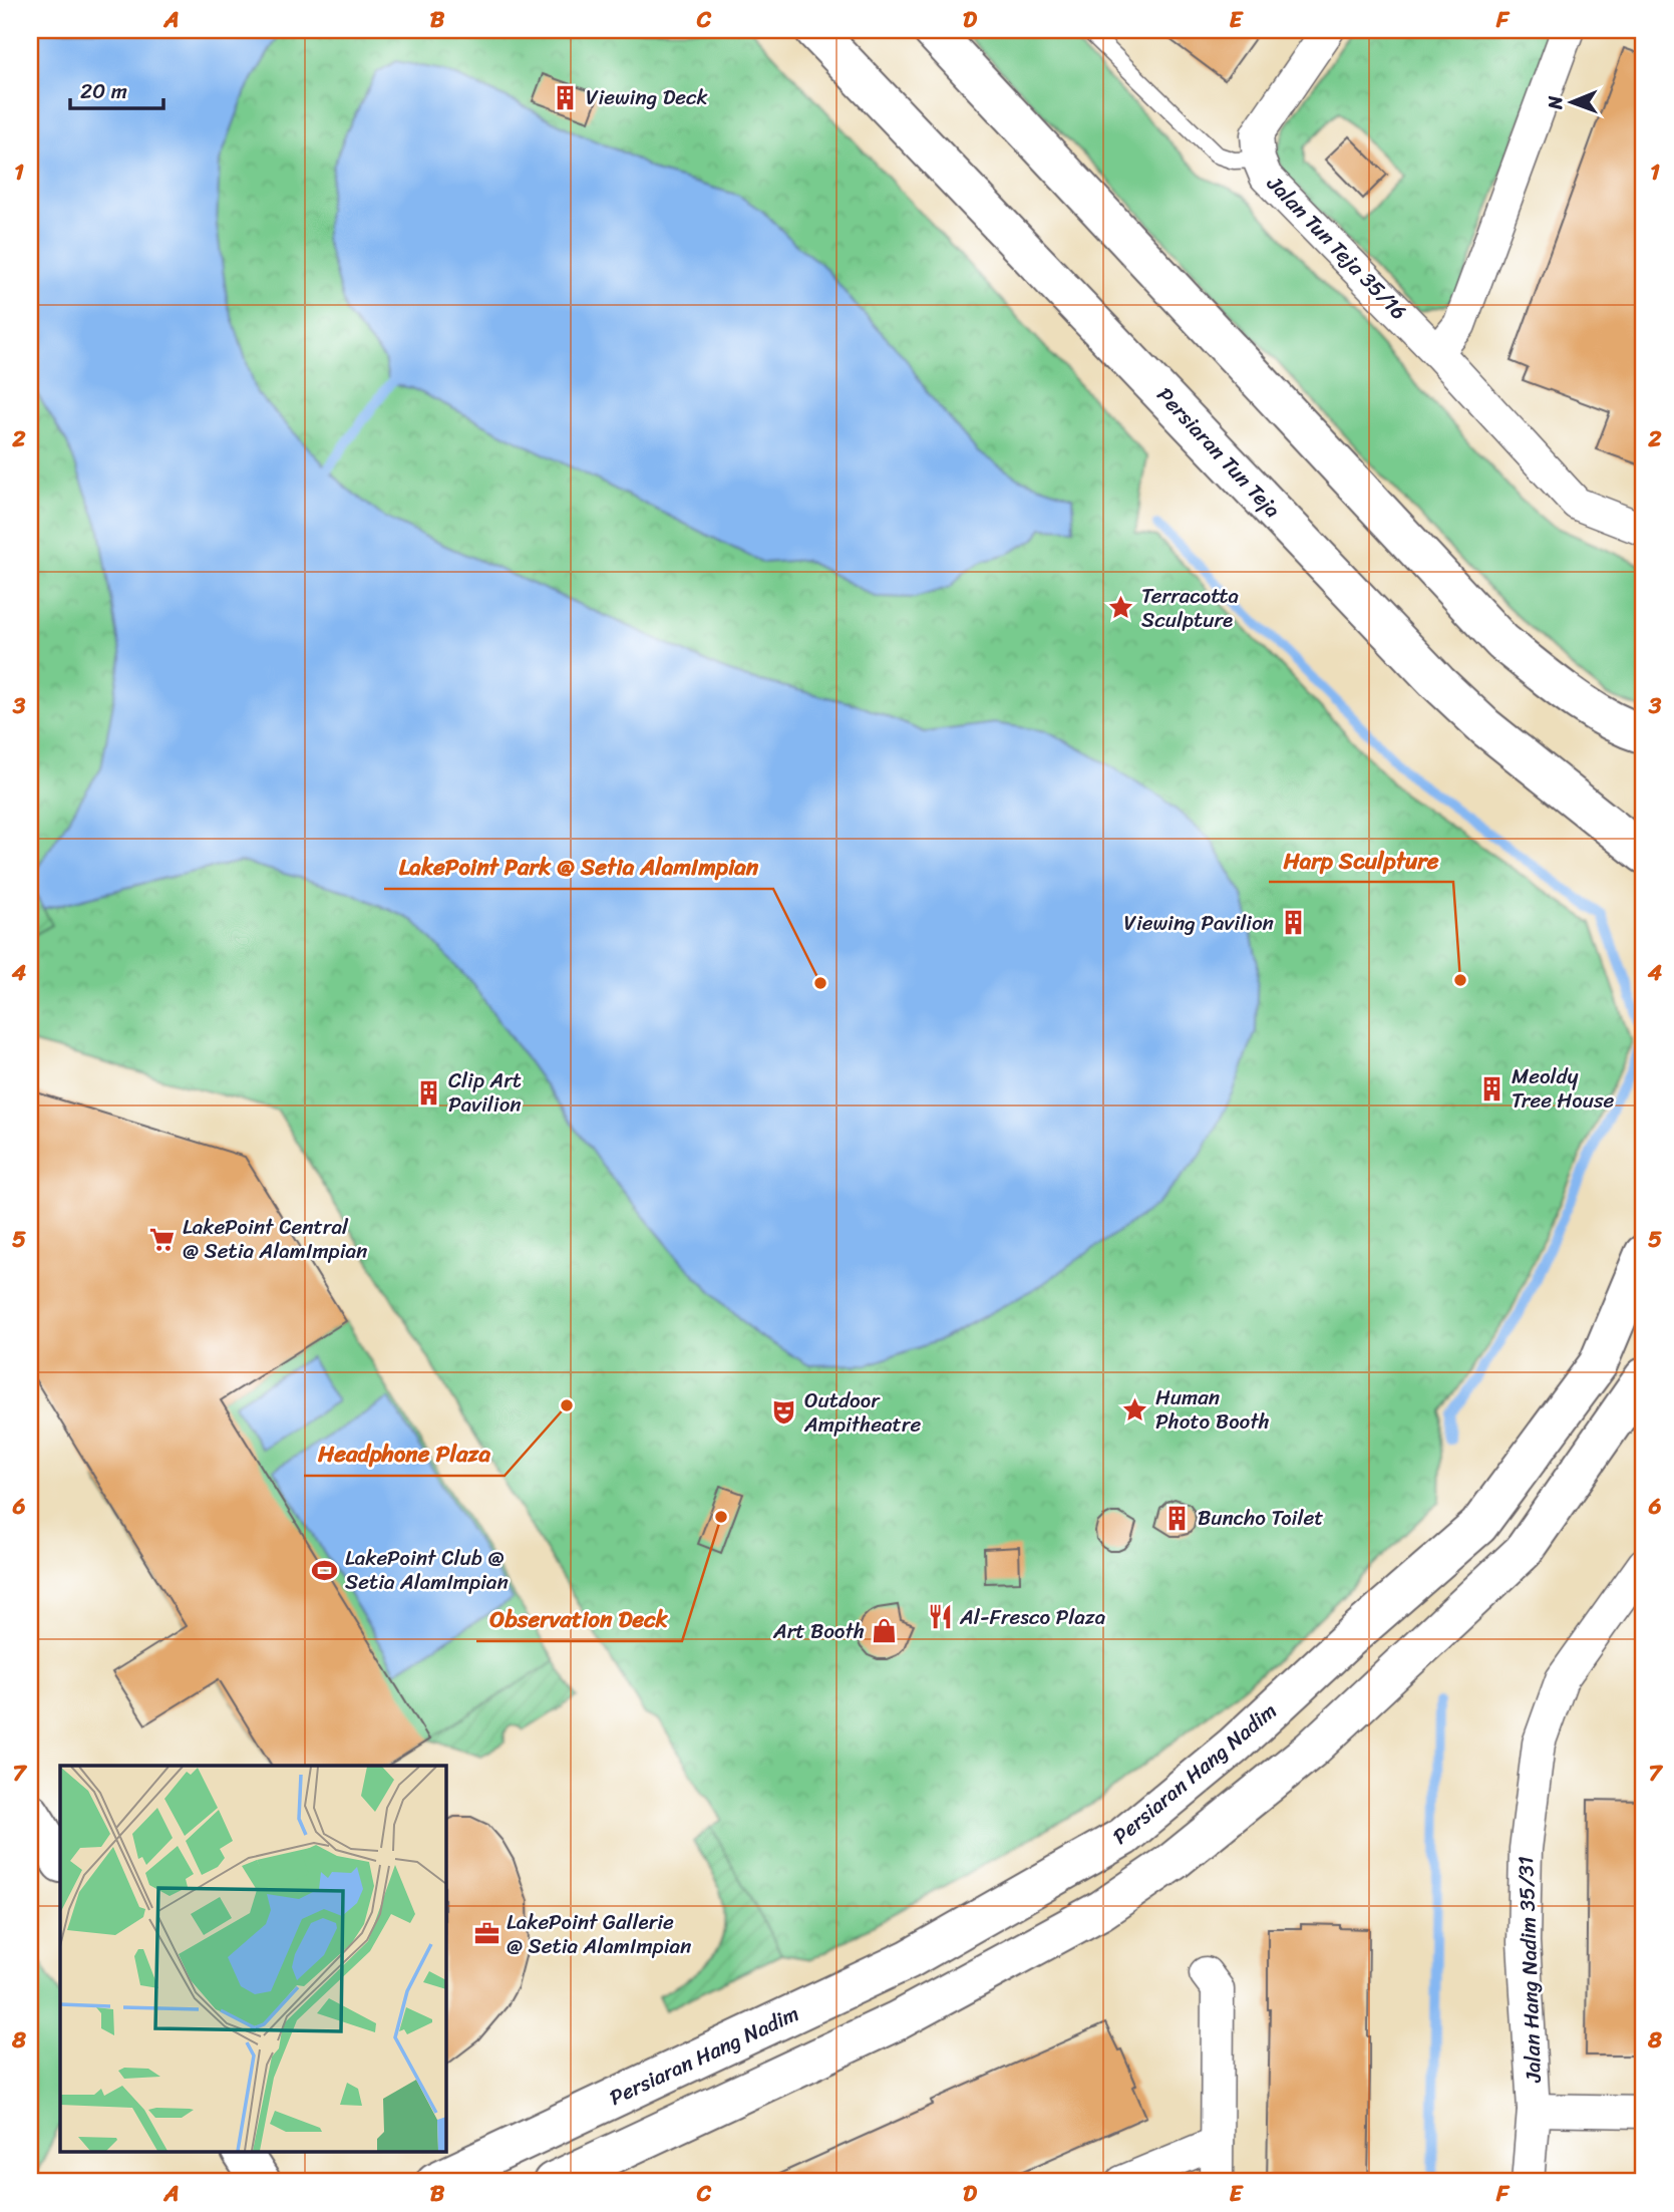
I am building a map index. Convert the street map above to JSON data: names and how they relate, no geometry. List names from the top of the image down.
{
  "streets": {
    "street": [
      "Jalan Tun Teja 35/16",
      "Persiaran Tun Teja",
      "Persiaran Hang Nadim",
      "Jalan Hang Nadim 35/31"
    ]
  },
  "places": {
    "building": [
      "Viewing Deck",
      "Viewing Pavilion",
      "Meoldy Tree House",
      "Clip Art Pavilion",
      "Buncho Toilet"
    ],
    "place": ["Terracotta Sculpture", "Human Photo Booth"],
    "other": [
      "Harp Sculpture",
      "LakePoint Park @ Setia AlamImpian",
      "Headphone Plaza",
      "Observation Deck"
    ],
    "supermarket": ["LakePoint Central @ Setia AlamImpian"],
    "theatre": ["Outdoor Ampitheatre"],
    "sports": ["LakePoint Club @ Setia AlamImpian"],
    "restaurant": ["Al-Fresco Plaza"],
    "shop": ["Art Booth"],
    "office": ["LakePoint Gallerie @ Setia AlamImpian"]
  },
  "scale_bar": "20 m",
  "north": "left",
  "grid": {
    "columns": [
      "A",
      "B",
      "C",
      "D",
      "E",
      "F"
    ],
    "rows": [
      "1",
      "2",
      "3",
      "4",
      "5",
      "6",
      "7",
      "8"
    ]
  }
}
